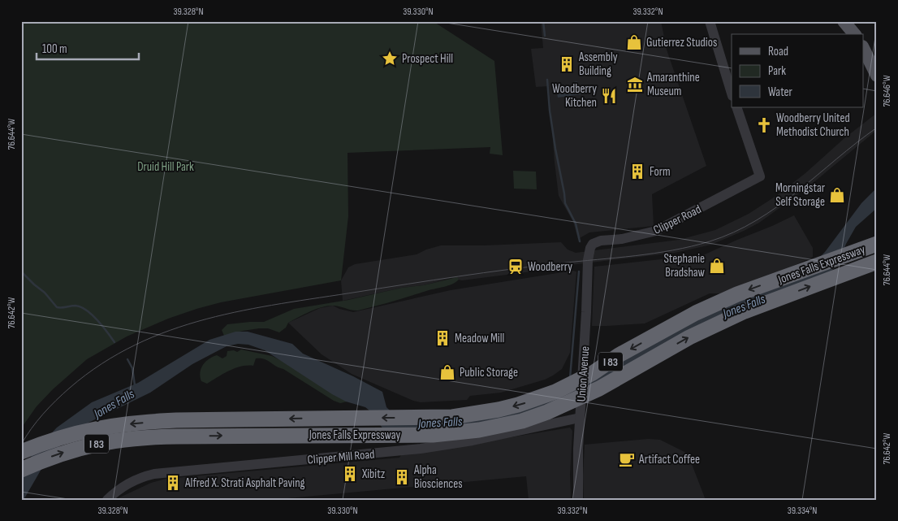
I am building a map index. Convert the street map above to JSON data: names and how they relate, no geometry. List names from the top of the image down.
{
  "streets": {
    "highway": ["Jones Falls Expressway", "I 83"],
    "street": ["Clipper Road", "Union Avenue", "Clipper Mill Road"]
  },
  "crossings": [
    ["Clipper Road", "Union Avenue"],
    ["Union Avenue", "Clipper Mill Road"]
  ],
  "water": ["Jones Falls"],
  "parks": ["Druid Hill Park"],
  "places": {
    "shop": [
      "Gutierrez Studios",
      "Morningstar Self Storage",
      "Stephanie Bradshaw",
      "Public Storage"
    ],
    "place": ["Prospect Hill"],
    "building": [
      "Assembly Building",
      "Form",
      "Meadow Mill",
      "Xibitz",
      "Alpha Biosciences",
      "Alfred X. Strati Asphalt Paving"
    ],
    "museum": ["Amaranthine Museum"],
    "restaurant": ["Woodberry Kitchen"],
    "church": ["Woodberry United Methodist Church"],
    "station": ["Woodberry"],
    "cafe": ["Artifact Coffee"]
  },
  "legend": ["Road", "Park", "Water"],
  "scale_bar": "100 m",
  "coordinates": [
    "39.328°N",
    "39.330°N",
    "39.332°N",
    "76.646°W",
    "76.644°W",
    "76.642°W",
    "39.334°N"
  ]
}
